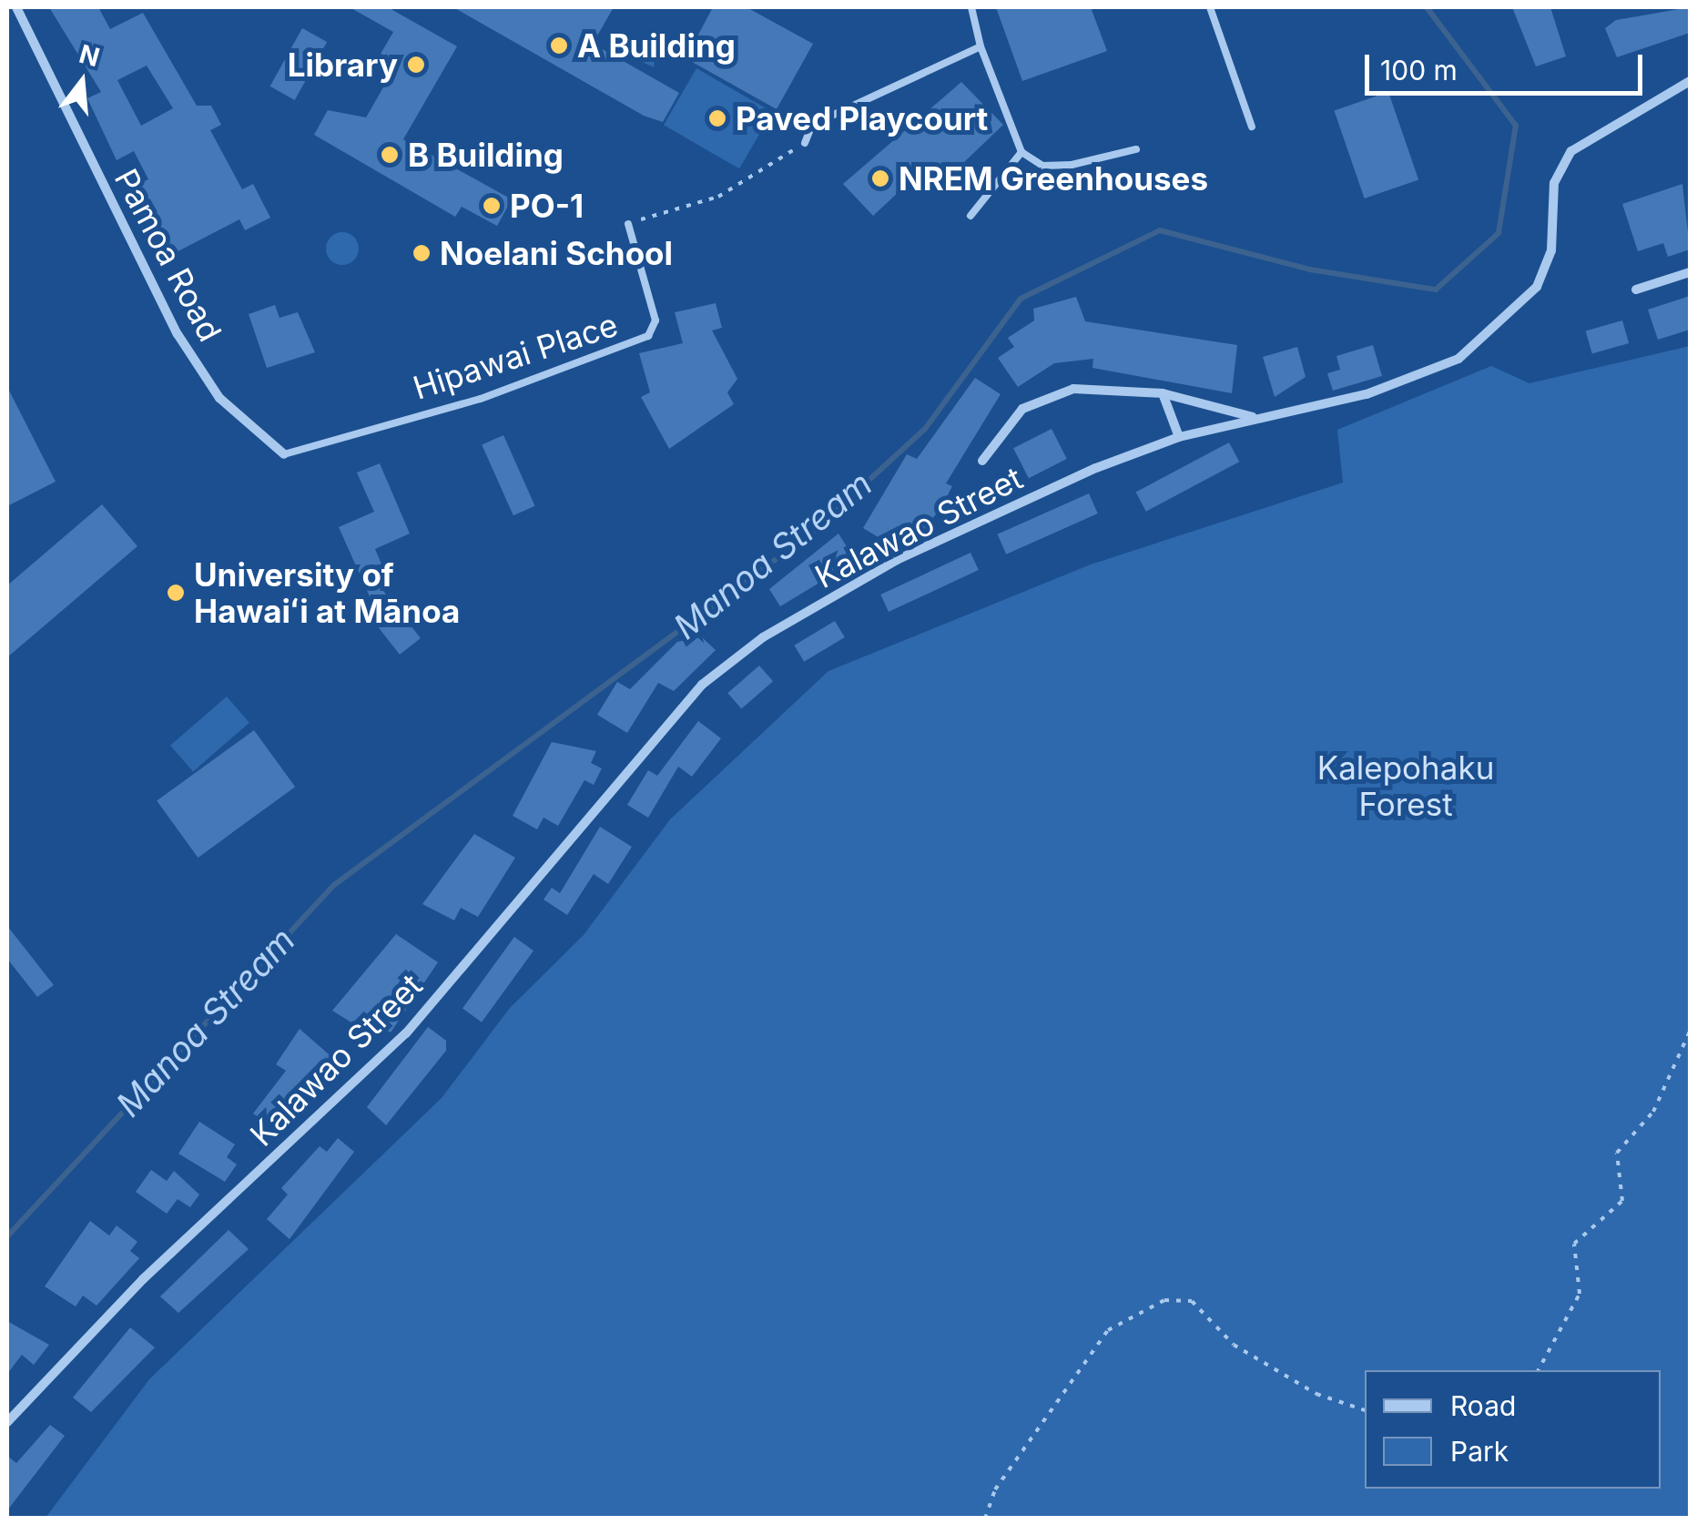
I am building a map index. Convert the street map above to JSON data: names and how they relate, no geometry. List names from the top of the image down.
{
  "streets": {
    "street": ["Pamoa Road", "Kalawao Street"],
    "lane": ["Hipawai Place"]
  },
  "crossings": [
    ["Pamoa Road", "Hipawai Place"]
  ],
  "water": ["Manoa Stream"],
  "parks": ["Kalepohaku Forest"],
  "places": [
    "A Building",
    "Library",
    "Paved Playcourt",
    "B Building",
    "NREM Greenhouses",
    "PO-1",
    "Noelani School",
    "University of Hawaiʻi at Mānoa"
  ],
  "legend": ["Road", "Park"],
  "scale_bar": "100 m",
  "north": "top"
}
